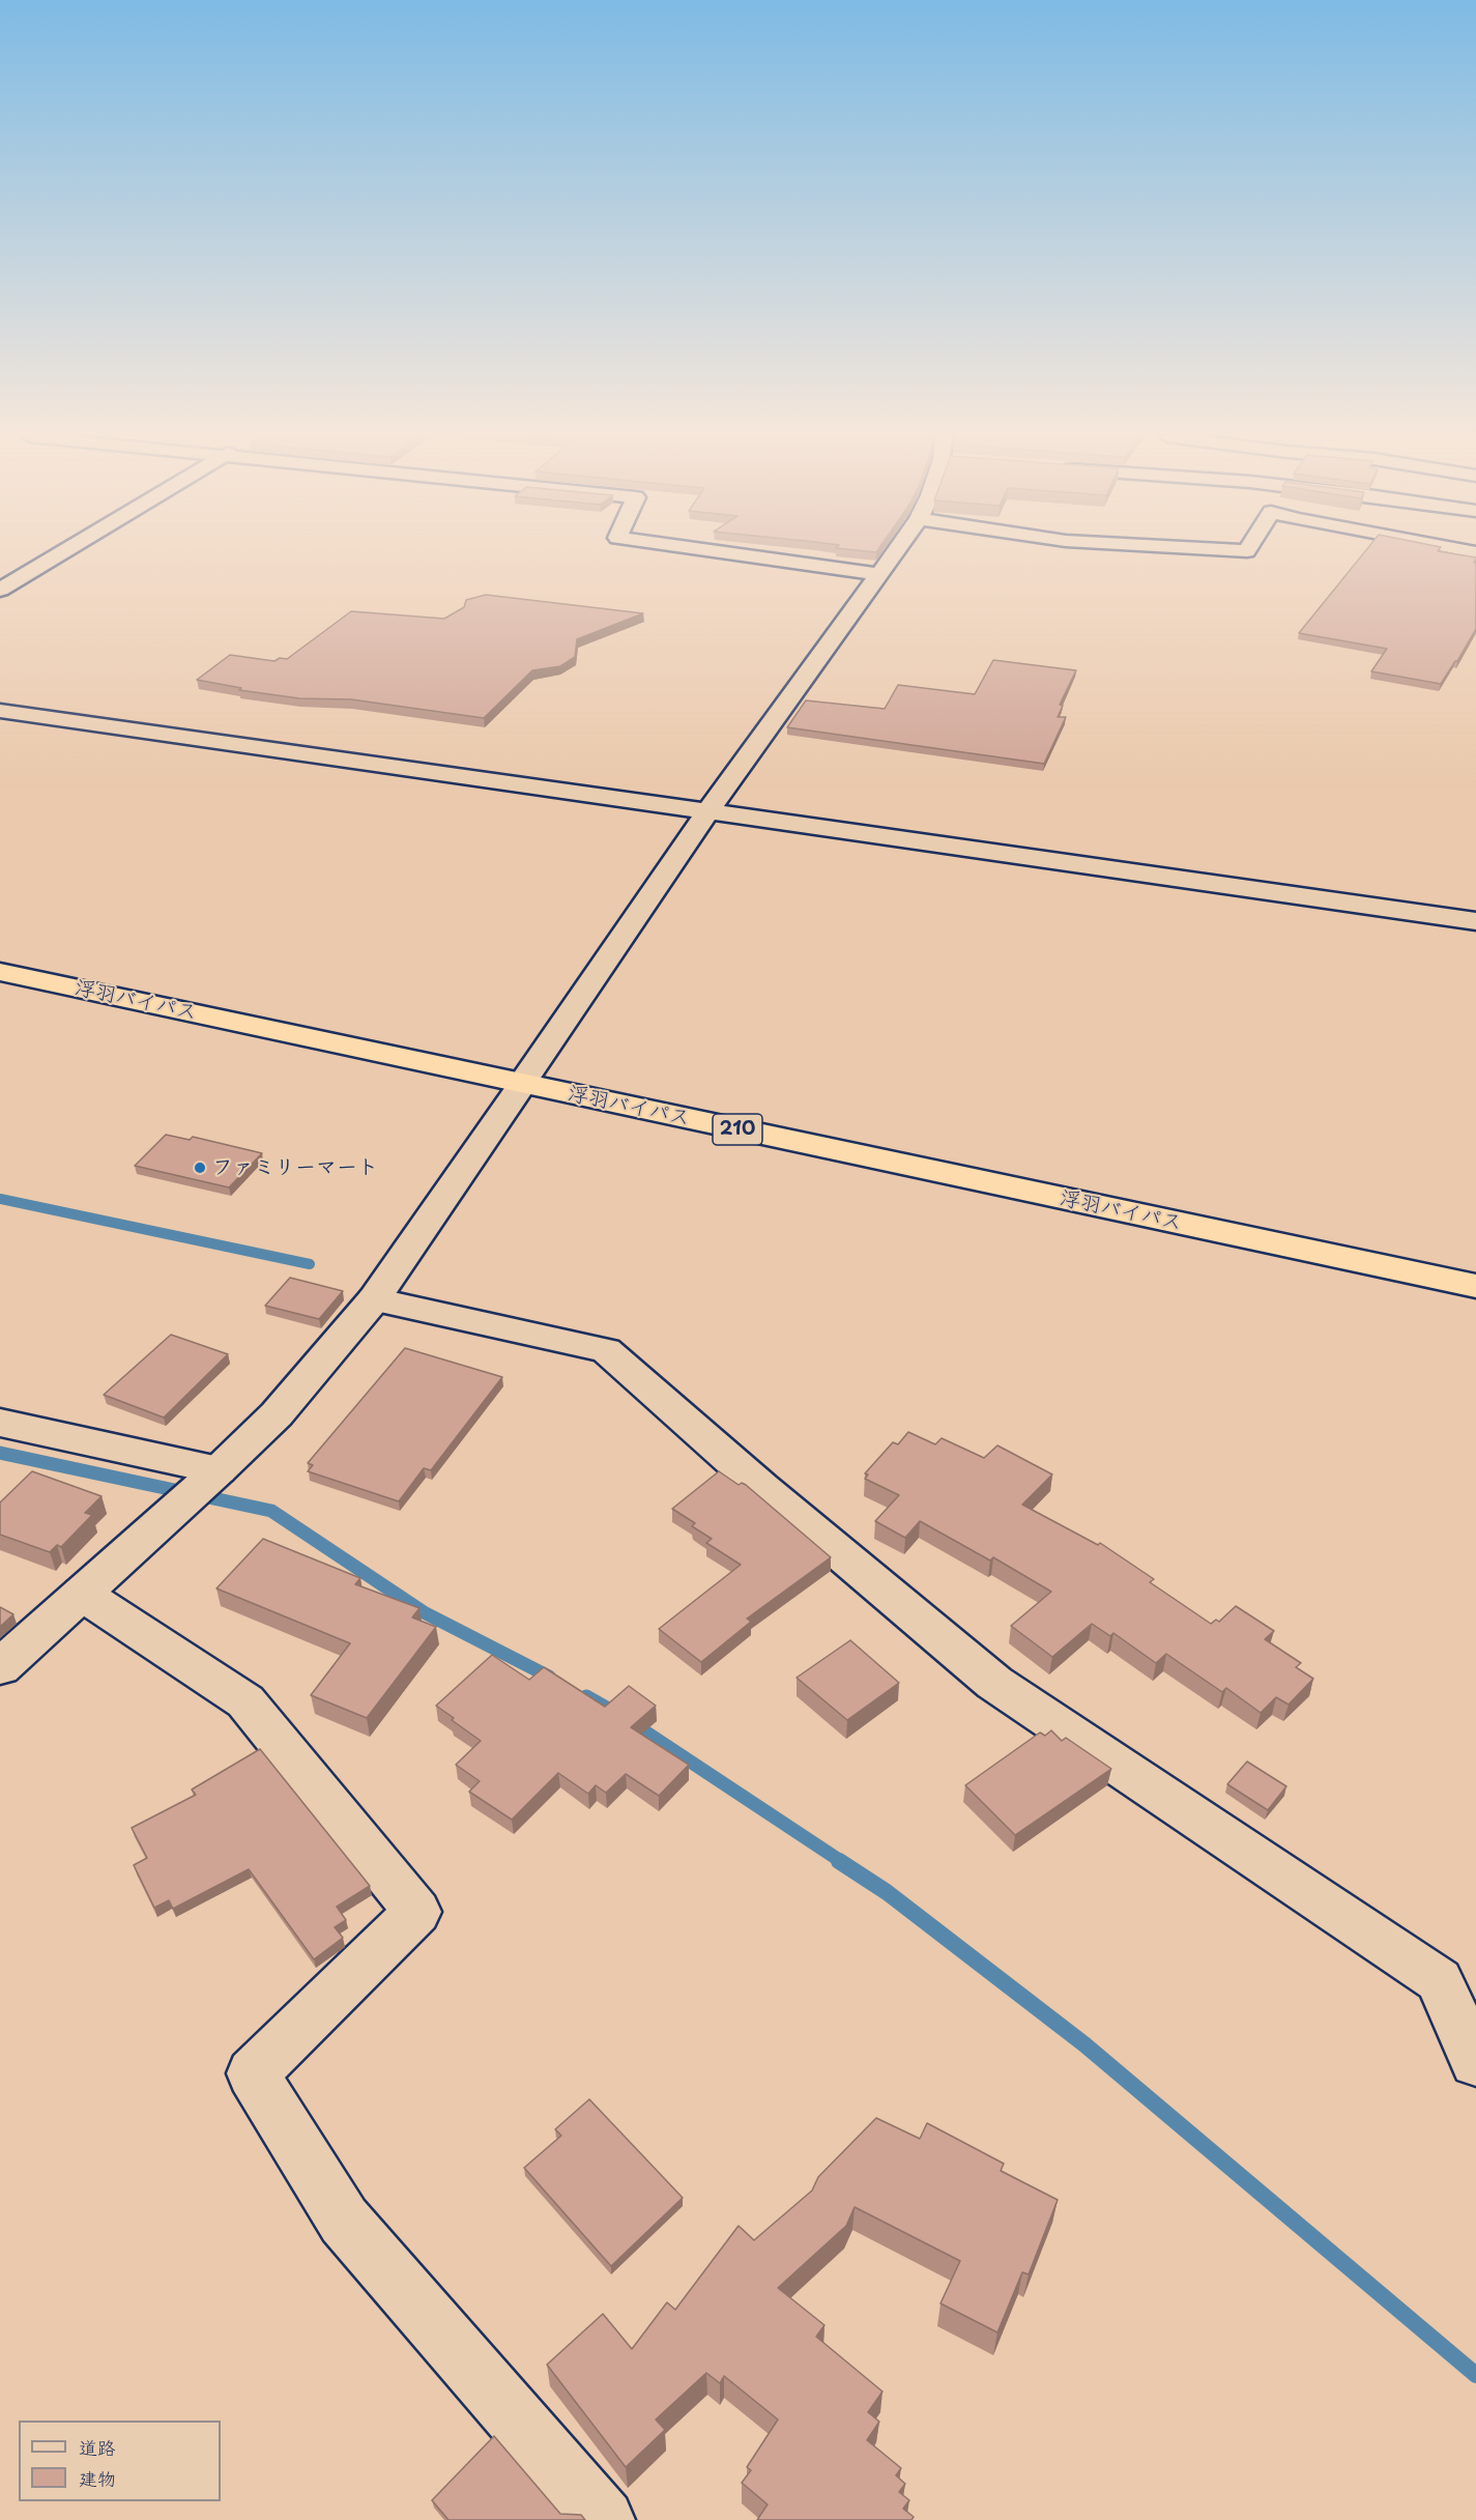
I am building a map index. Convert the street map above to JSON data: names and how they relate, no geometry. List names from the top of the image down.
{
  "streets": {
    "highway": ["浮羽バイパス", "210"]
  },
  "places": ["ファミリーマート"],
  "legend": ["道路", "建物"]
}
